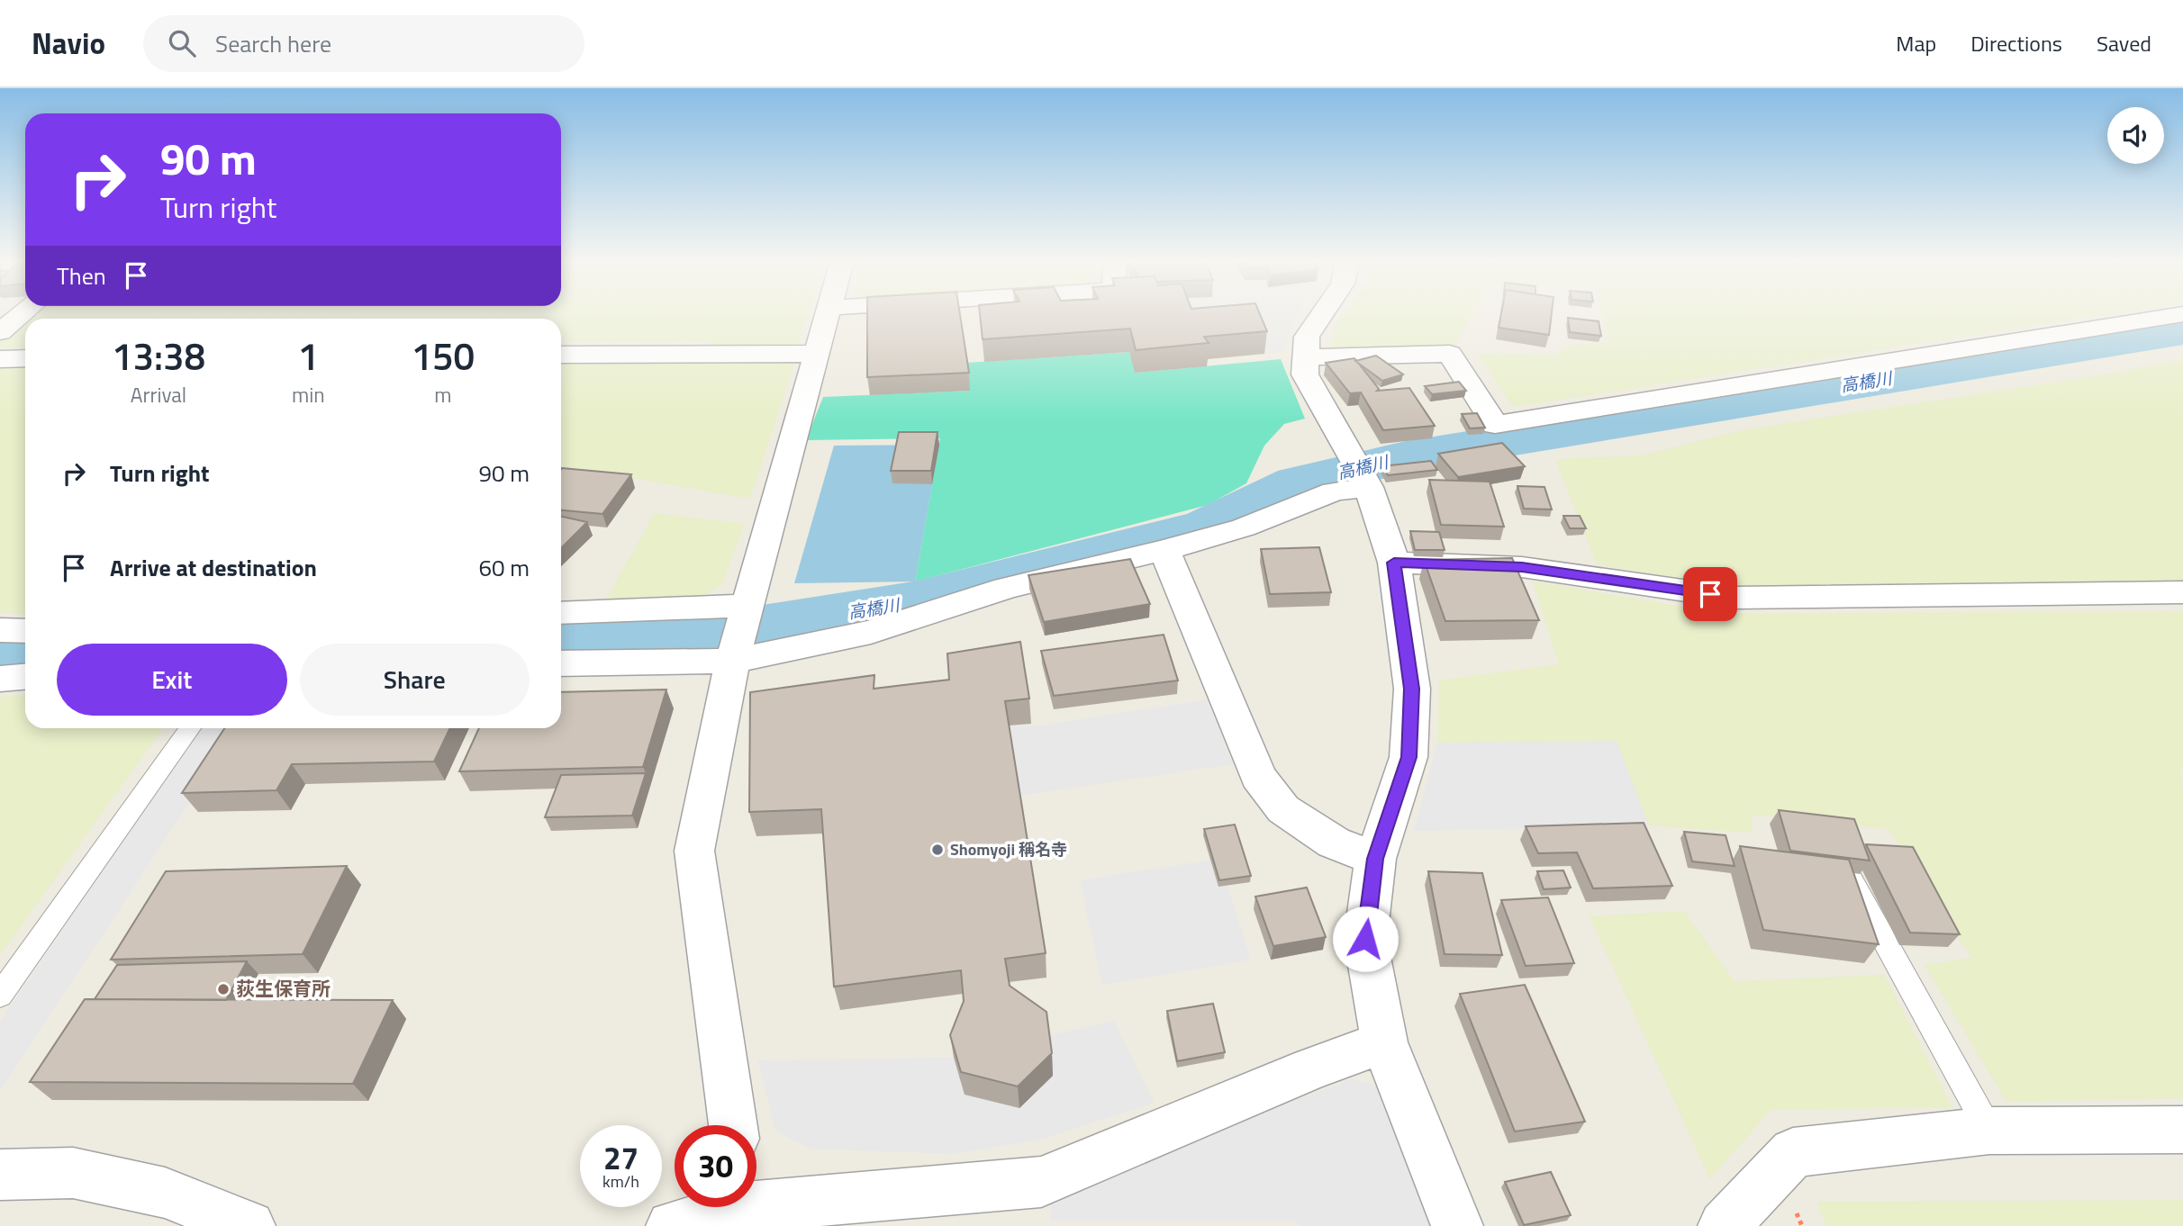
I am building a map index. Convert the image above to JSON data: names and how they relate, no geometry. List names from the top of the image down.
{
  "water": ["高橋川"],
  "places": ["Shomyoji 稱名寺", "荻生保育所"],
  "page": {
    "header": "Navio",
    "search": "Search here",
    "nav": ["Map", "Directions", "Saved"],
    "turn": ["90 m", "Turn right"],
    "then": "Then",
    "eta": [
      "13:38",
      "Arrival",
      "1",
      "min",
      "150",
      "m"
    ],
    "list": [
      {
        "name": "Turn right",
        "value": "90 m"
      },
      {
        "name": "Arrive at destination",
        "value": "60 m"
      }
    ],
    "buttons": ["Exit", "Share"],
    "speed": "27 km/h",
    "limit": "30"
  }
}
